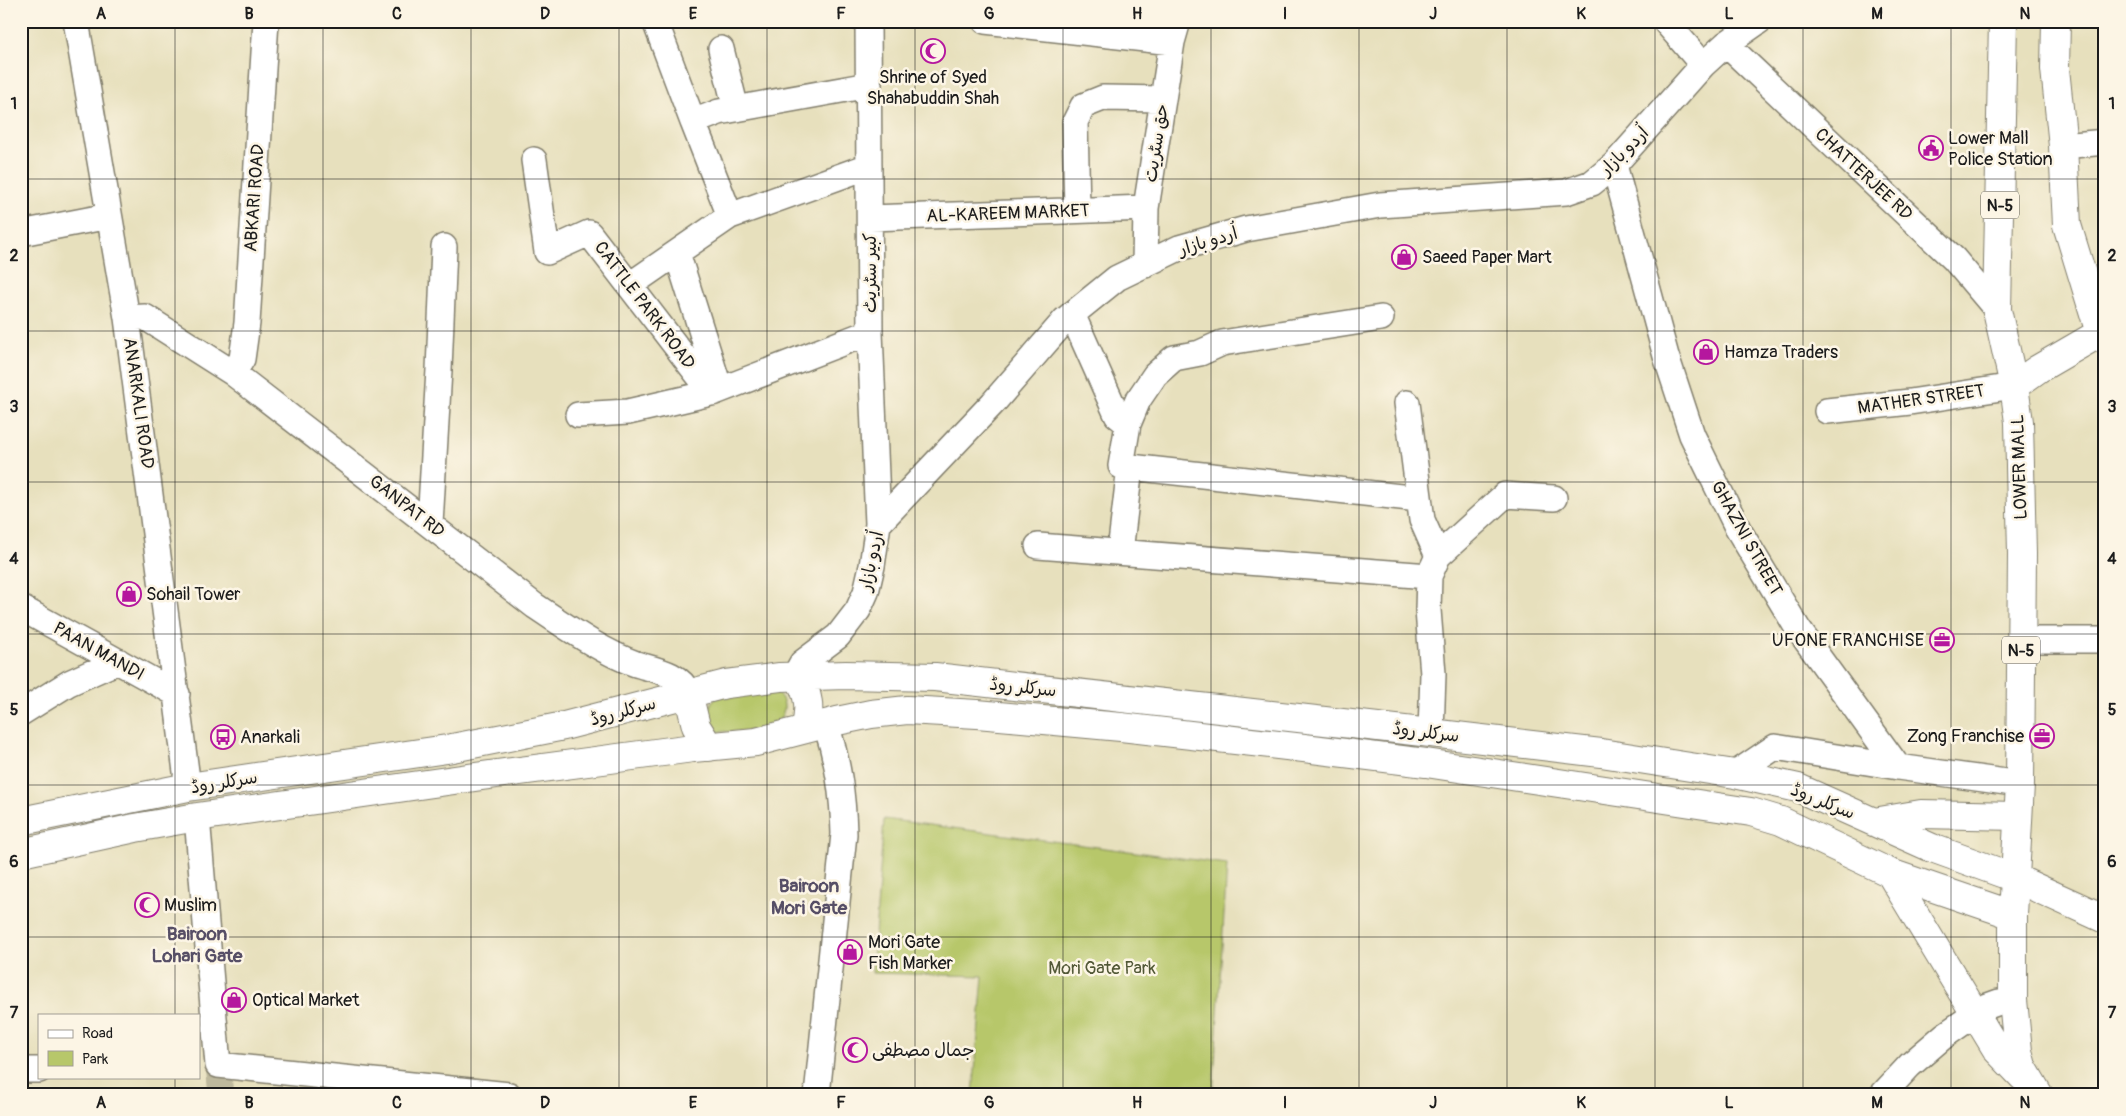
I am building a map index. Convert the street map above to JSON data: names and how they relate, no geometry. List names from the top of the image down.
{
  "streets": {
    "main road": ["N-5", "LOWER MALL", "سرکلر روڈ"],
    "street": [
      "حق سٹریت",
      "اُردو بازار",
      "CHATTERJEE RD",
      "ABKARI ROAD",
      "AL-KAREEM MARKET",
      "کبیر سٹریٹ",
      "CATTLE PARK ROAD",
      "MATHER STREET",
      "ANARKALI ROAD",
      "GANPAT RD",
      "GHAZNI STREET",
      "PAAN MANDI"
    ]
  },
  "crossings": [
    ["حق سٹریت", "اُردو بازار"],
    ["حق سٹریت", "AL-KAREEM MARKET"],
    ["اُردو بازار", "CHATTERJEE RD"],
    ["اُردو بازار", "کبیر سٹریٹ"],
    ["اُردو بازار", "GHAZNI STREET"],
    ["اُردو بازار", "سرکلر روڈ"],
    ["CHATTERJEE RD", "LOWER MALL"],
    ["ABKARI ROAD", "GANPAT RD"],
    ["N-5", "LOWER MALL"],
    ["N-5", "سرکلر روڈ"],
    ["AL-KAREEM MARKET", "کبیر سٹریٹ"],
    ["MATHER STREET", "LOWER MALL"],
    ["ANARKALI ROAD", "GANPAT RD"],
    ["ANARKALI ROAD", "PAAN MANDI"],
    ["ANARKALI ROAD", "سرکلر روڈ"],
    ["LOWER MALL", "سرکلر روڈ"],
    ["GANPAT RD", "سرکلر روڈ"]
  ],
  "districts": ["Bairoon Mori Gate", "Bairoon Lohari Gate"],
  "parks": ["Mori Gate Park"],
  "places": {
    "mosque": ["Shrine of Syed Shahabuddin Shah", "Muslim", "جمال مصطفی"],
    "public building": ["Lower Mall Police Station"],
    "shop": [
      "Saeed Paper Mart",
      "Hamza Traders",
      "Sohail Tower",
      "Mori Gate Fish Marker",
      "Optical Market"
    ],
    "office": ["UFONE FRANCHISE", "Zong Franchise"],
    "bus stop": ["Anarkali"]
  },
  "legend": ["Road", "Park"],
  "grid": {
    "columns": [
      "A",
      "B",
      "C",
      "D",
      "E",
      "F",
      "G",
      "H",
      "I",
      "J",
      "K",
      "L",
      "M",
      "N"
    ],
    "rows": [
      "1",
      "2",
      "3",
      "4",
      "5",
      "6",
      "7"
    ]
  }
}
